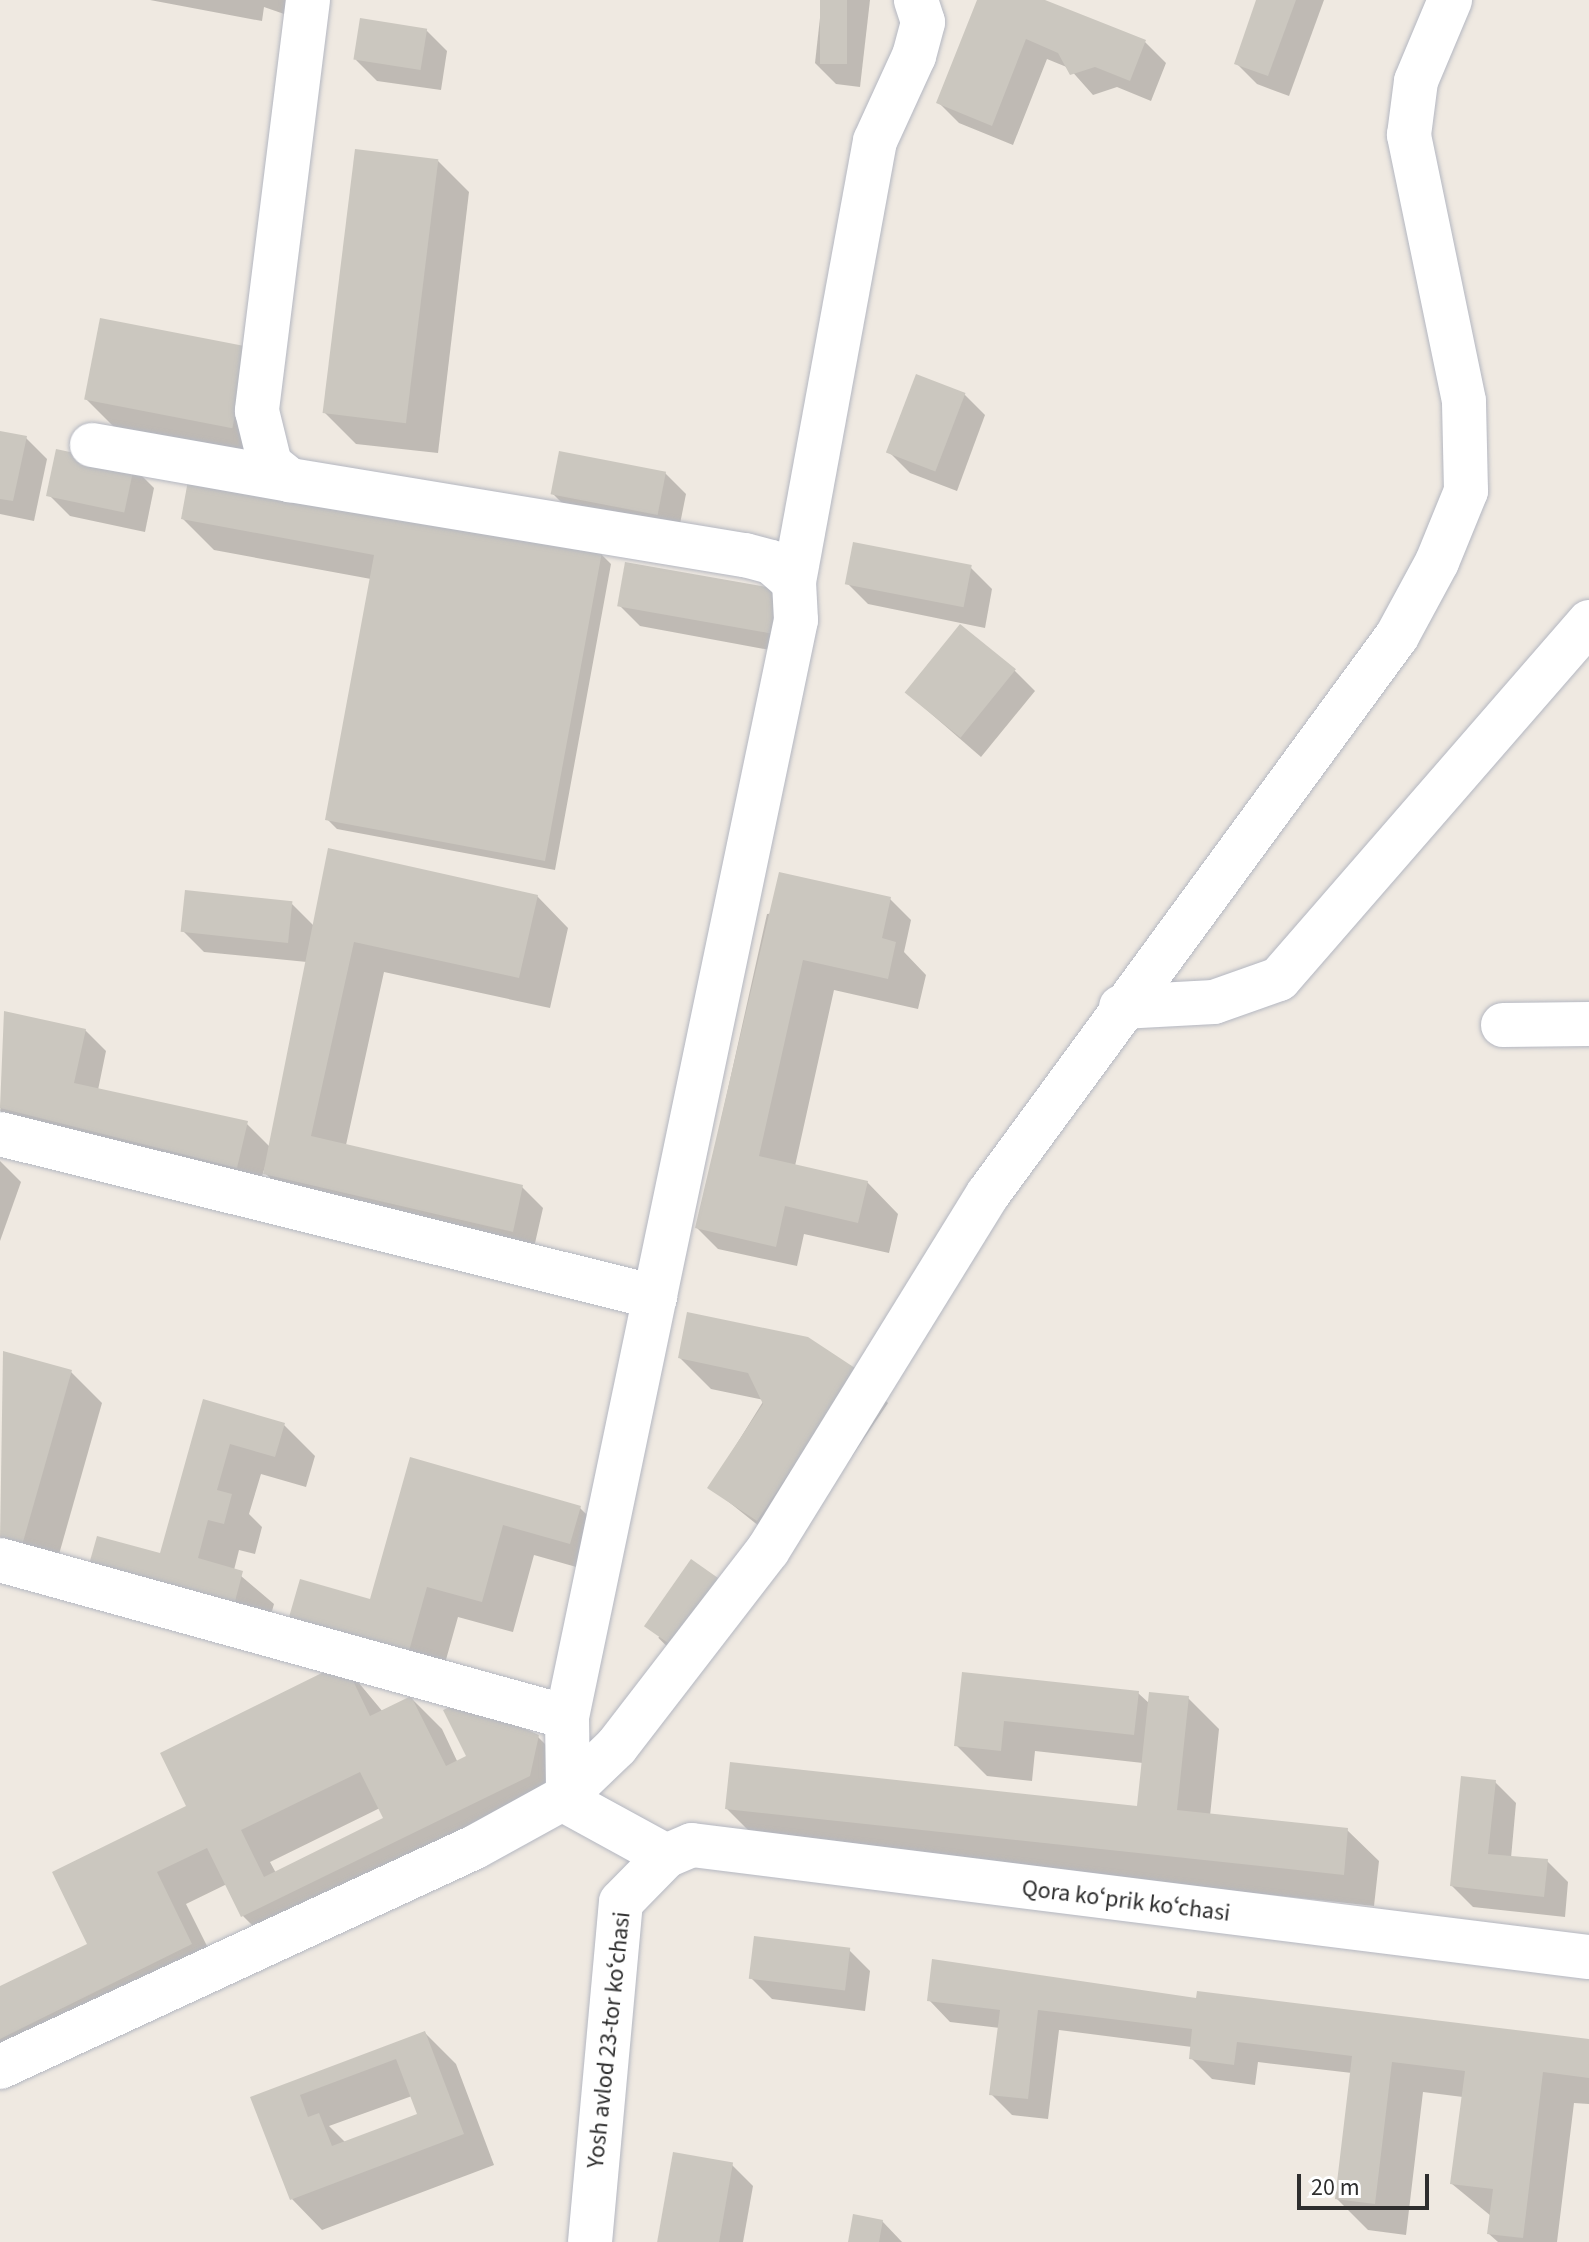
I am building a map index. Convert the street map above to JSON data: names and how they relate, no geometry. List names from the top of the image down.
{
  "streets": {
    "street": ["Qora koʻprik koʻchasi", "Yosh avlod 23-tor koʻchasi"]
  },
  "crossings": [
    ["Qora koʻprik koʻchasi", "Yosh avlod 23-tor koʻchasi"]
  ],
  "scale_bar": "20 m"
}
